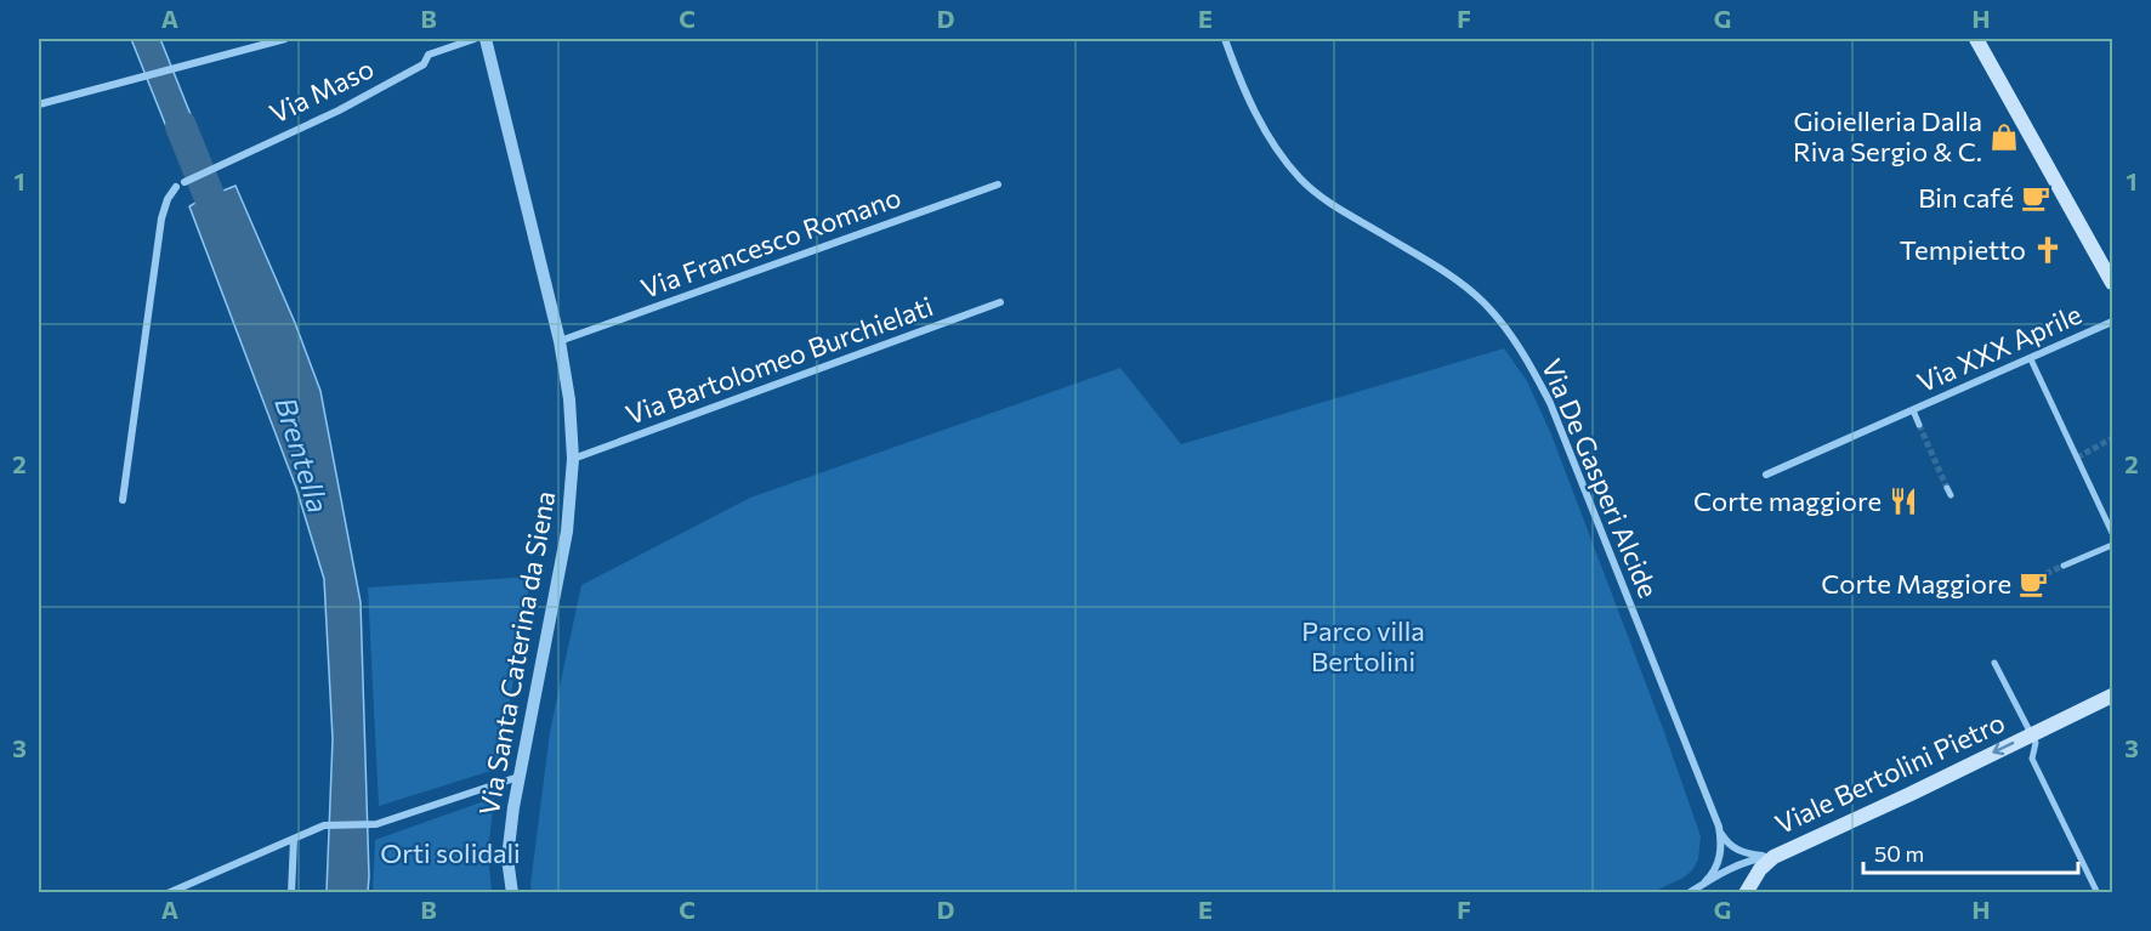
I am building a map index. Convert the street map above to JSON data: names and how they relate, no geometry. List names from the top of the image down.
{
  "streets": {
    "main road": ["Viale Bertolini Pietro"],
    "street": [
      "Via Maso",
      "Via Francesco Romano",
      "Via XXX Aprile",
      "Via Bartolomeo Burchielati",
      "Via De Gasperi Alcide",
      "Via Santa Caterina da Siena"
    ]
  },
  "crossings": [
    ["Via Francesco Romano", "Via Santa Caterina da Siena"],
    ["Via Bartolomeo Burchielati", "Via Santa Caterina da Siena"],
    ["Via De Gasperi Alcide", "Viale Bertolini Pietro"]
  ],
  "one_way": ["Viale Bertolini Pietro"],
  "water": ["Brentella"],
  "parks": ["Parco villa Bertolini", "Orti solidali"],
  "places": {
    "shop": ["Gioielleria Dalla Riva Sergio & C."],
    "cafe": ["Bin café", "Corte Maggiore"],
    "church": ["Tempietto"],
    "restaurant": ["Corte maggiore"]
  },
  "scale_bar": "50 m",
  "grid": {
    "columns": [
      "A",
      "B",
      "C",
      "D",
      "E",
      "F",
      "G",
      "H"
    ],
    "rows": ["1", "2", "3"]
  }
}
